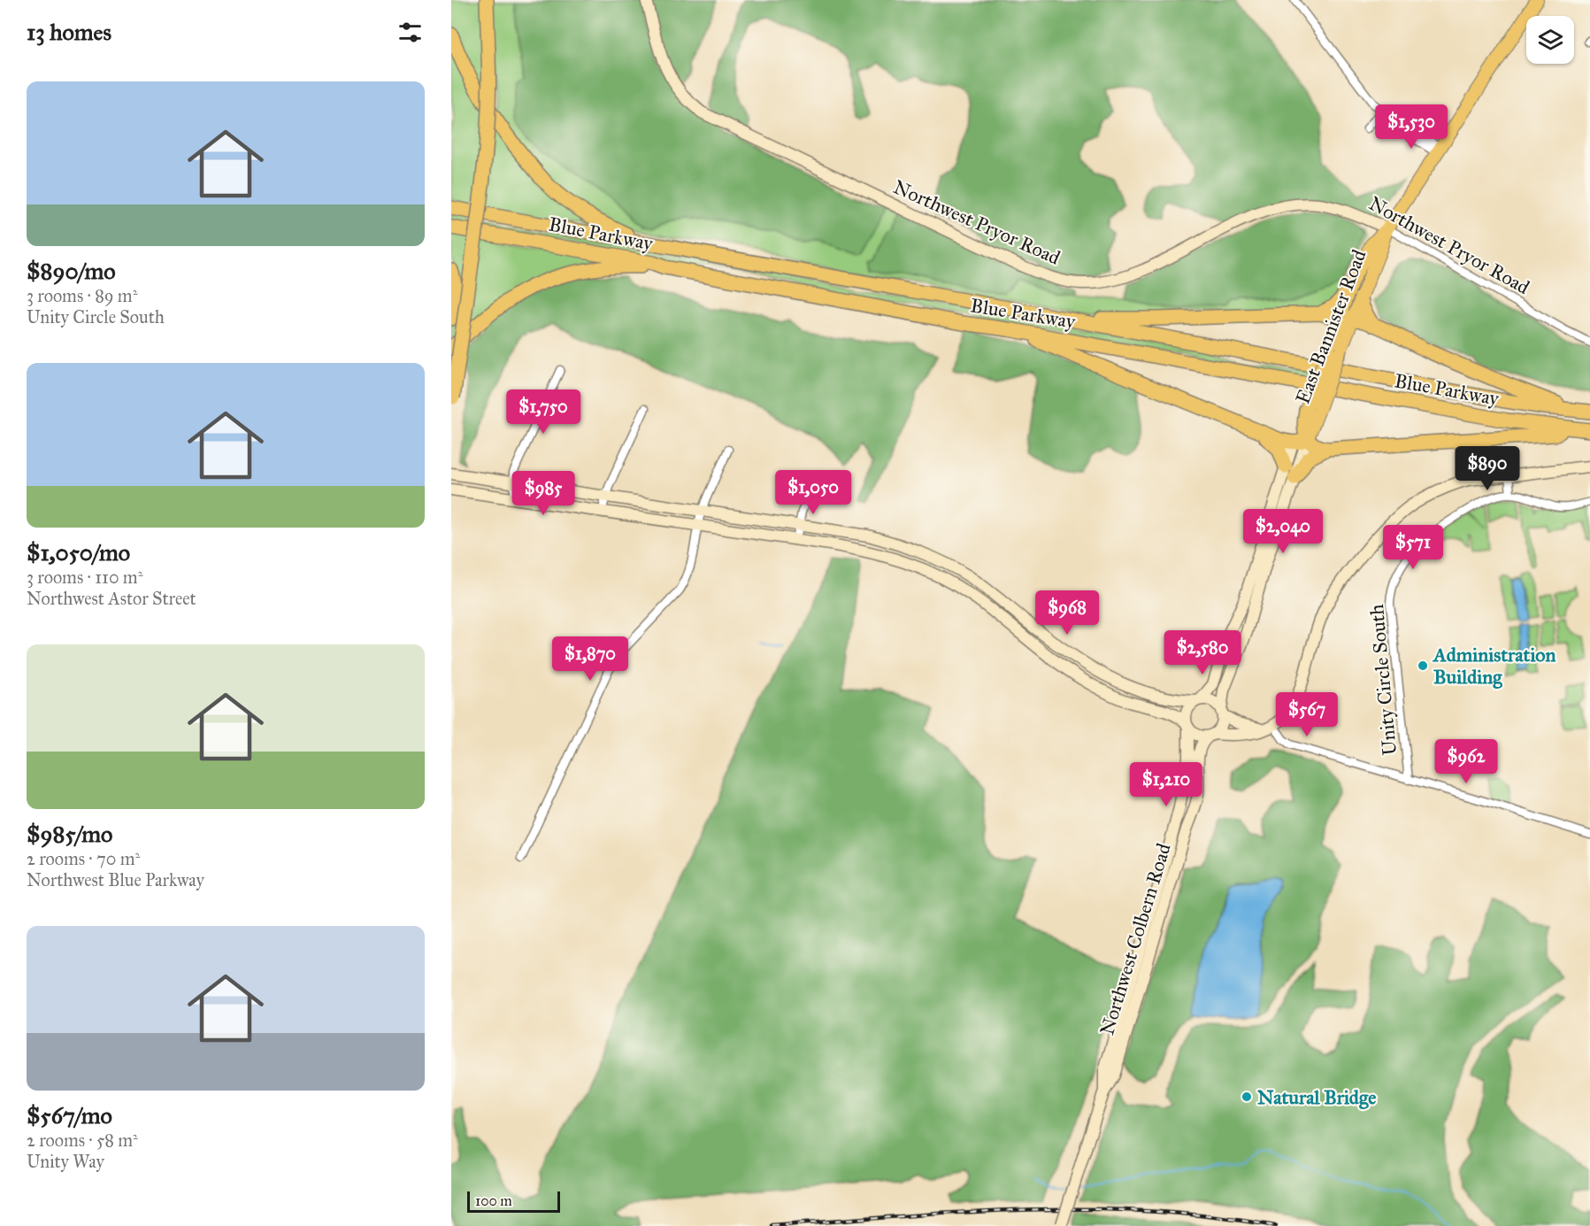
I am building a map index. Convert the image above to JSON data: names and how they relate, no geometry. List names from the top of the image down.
{
  "streets": {
    "highway": ["Blue Parkway"],
    "main road": ["Northwest Pryor Road", "East Bannister Road", "Northwest Colbern Road"],
    "street": ["Unity Circle South"]
  },
  "crossings": [
    ["Northwest Pryor Road", "East Bannister Road"]
  ],
  "places": ["Administration Building", "Natural Bridge"],
  "scale_bar": "100 m",
  "page": {
    "heading": "13 homes",
    "list": [
      {
        "name": "$890/mo",
        "note": "3 rooms · 89 m² · Unity Circle South"
      },
      {
        "name": "$1,050/mo",
        "note": "3 rooms · 110 m² · Northwest Astor Street"
      },
      {
        "name": "$985/mo",
        "note": "2 rooms · 70 m² · Northwest Blue Parkway"
      },
      {
        "name": "$567/mo",
        "note": "2 rooms · 58 m² · Unity Way"
      }
    ],
    "price": [
      "$1,530",
      "$1,750",
      "$890",
      "$1,050",
      "$985",
      "$2,040",
      "$571",
      "$968",
      "$2,580",
      "$1,870",
      "$567",
      "$962",
      "$1,210"
    ],
    "scale": "100 m"
  }
}
